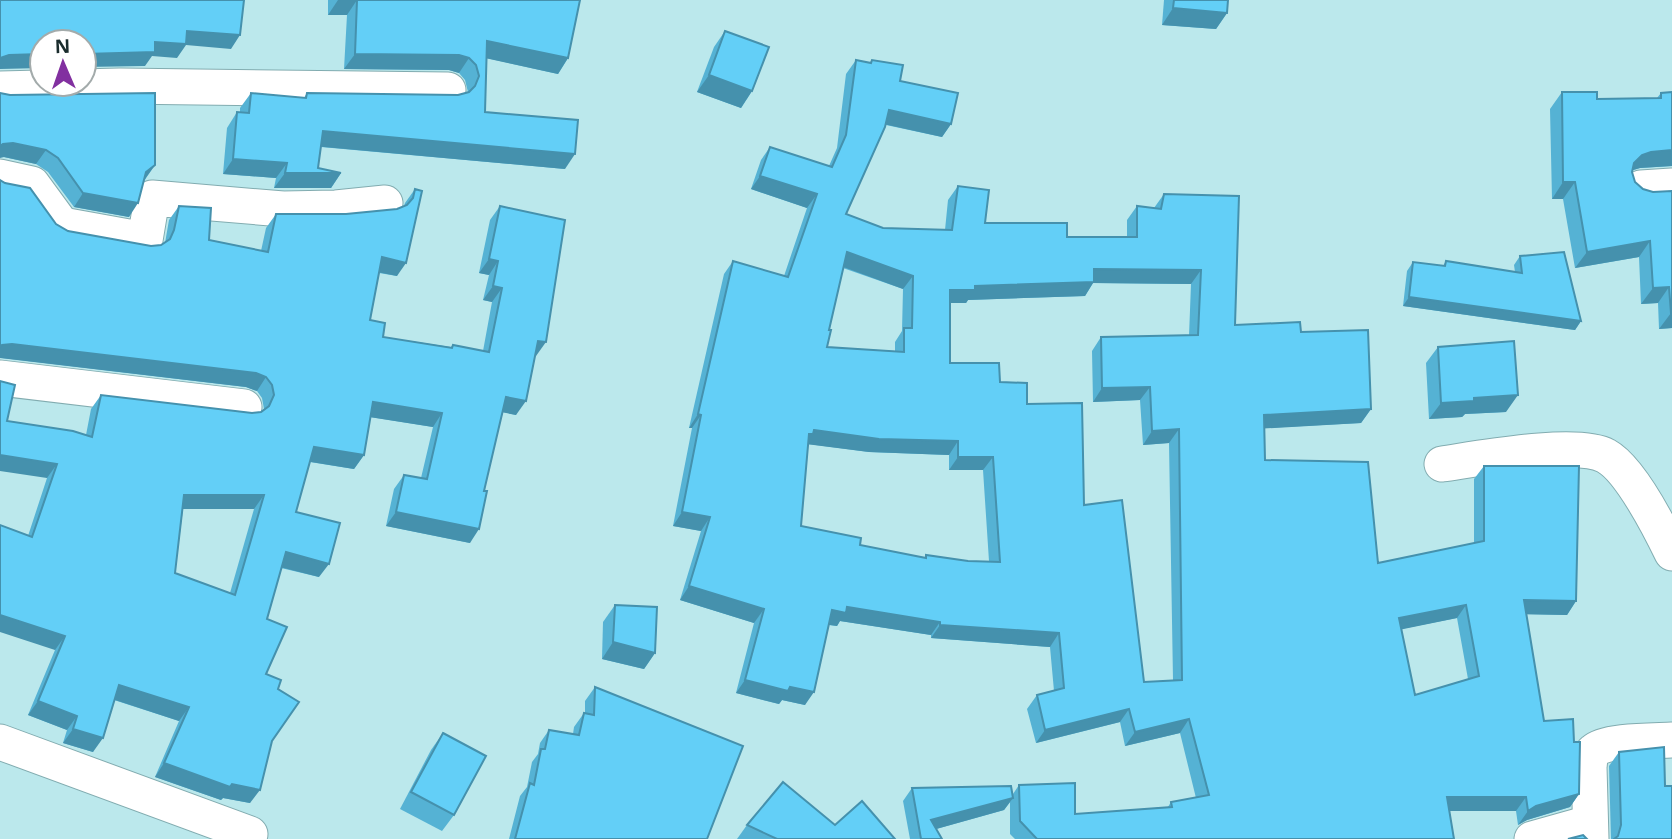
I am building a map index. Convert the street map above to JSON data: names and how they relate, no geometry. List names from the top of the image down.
{
  "north": "top"
}
